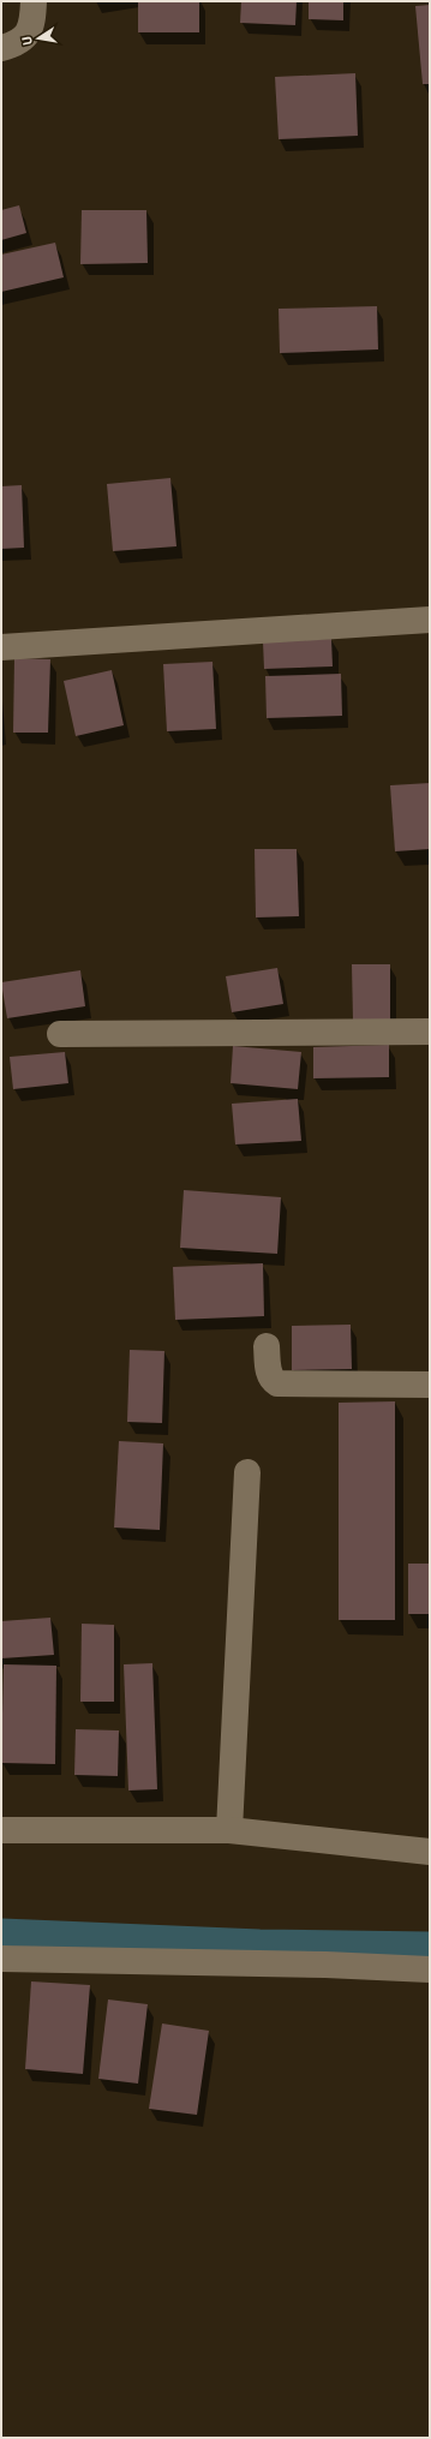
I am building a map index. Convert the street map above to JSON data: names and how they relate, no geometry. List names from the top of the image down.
{
  "north": "left"
}
